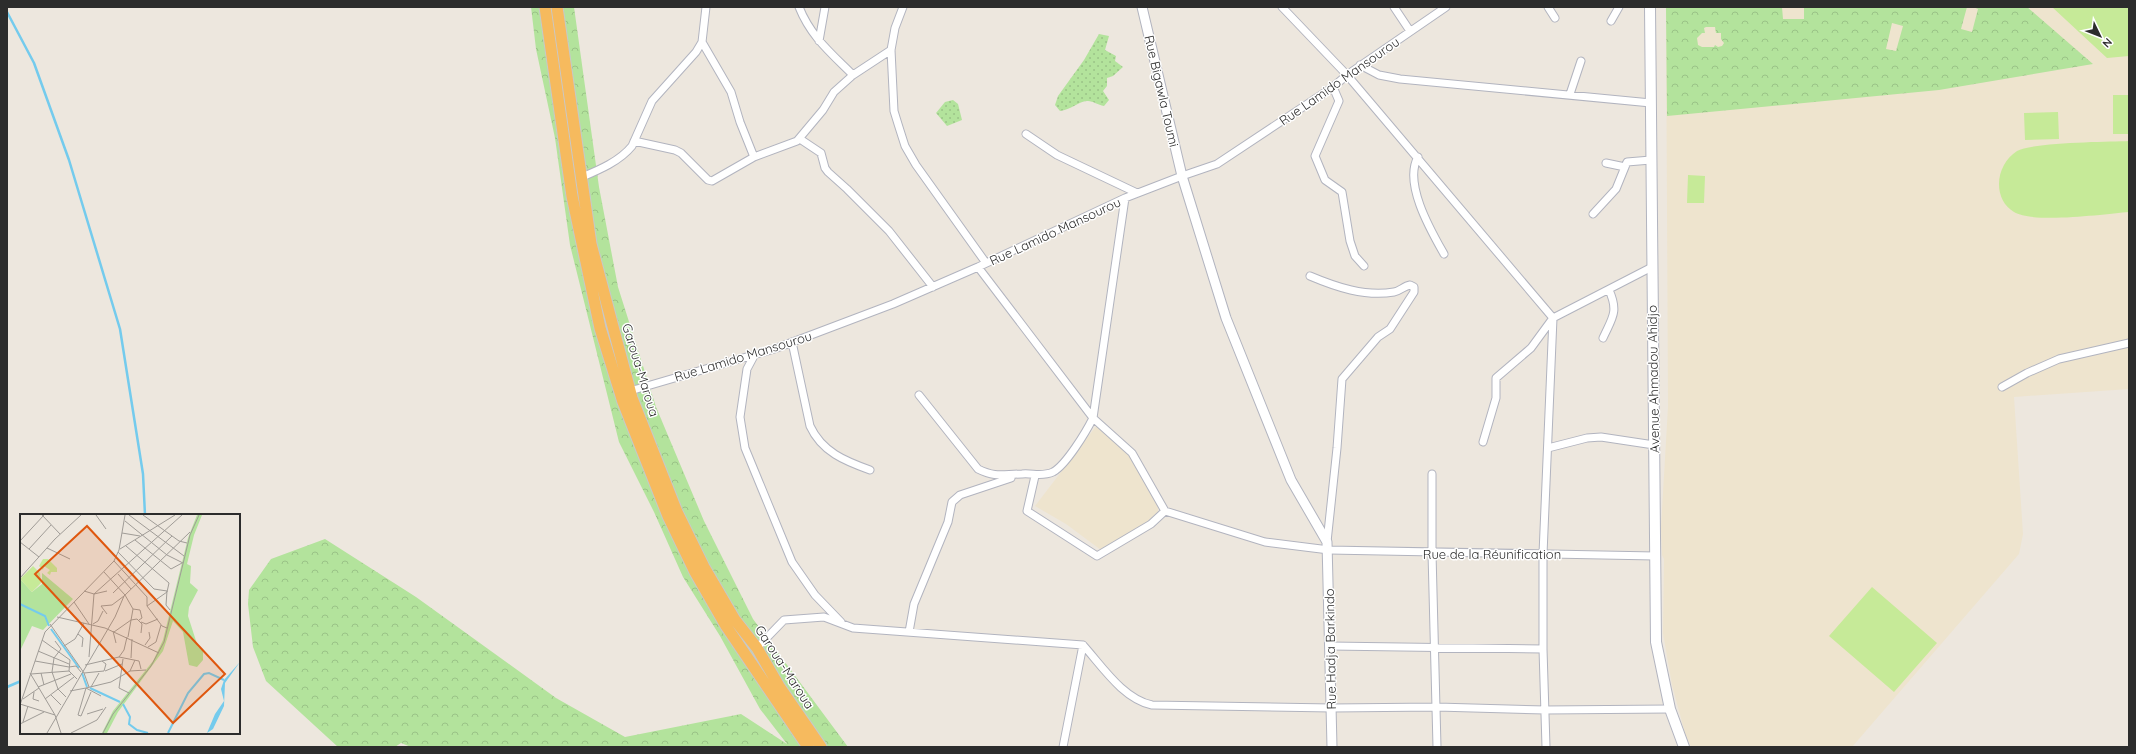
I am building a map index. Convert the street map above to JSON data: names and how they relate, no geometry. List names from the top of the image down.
{
  "streets": {
    "highway": ["Garoua-Maroua"],
    "main road": ["Avenue Ahmadou Ahidjo"],
    "street": [
      "Rue Lamido Mansourou",
      "Rue Bigawla Toumi",
      "Rue de la Réunification",
      "Rue Hadja Barkindo"
    ]
  },
  "crossings": [
    ["Rue Lamido Mansourou", "Rue Bigawla Toumi"],
    ["Rue Lamido Mansourou", "Garoua-Maroua"],
    ["Rue Bigawla Toumi", "Rue de la Réunification"],
    ["Rue Bigawla Toumi", "Rue Hadja Barkindo"],
    ["Avenue Ahmadou Ahidjo", "Rue de la Réunification"],
    ["Rue de la Réunification", "Rue Hadja Barkindo"]
  ],
  "north": "bottom right"
}
